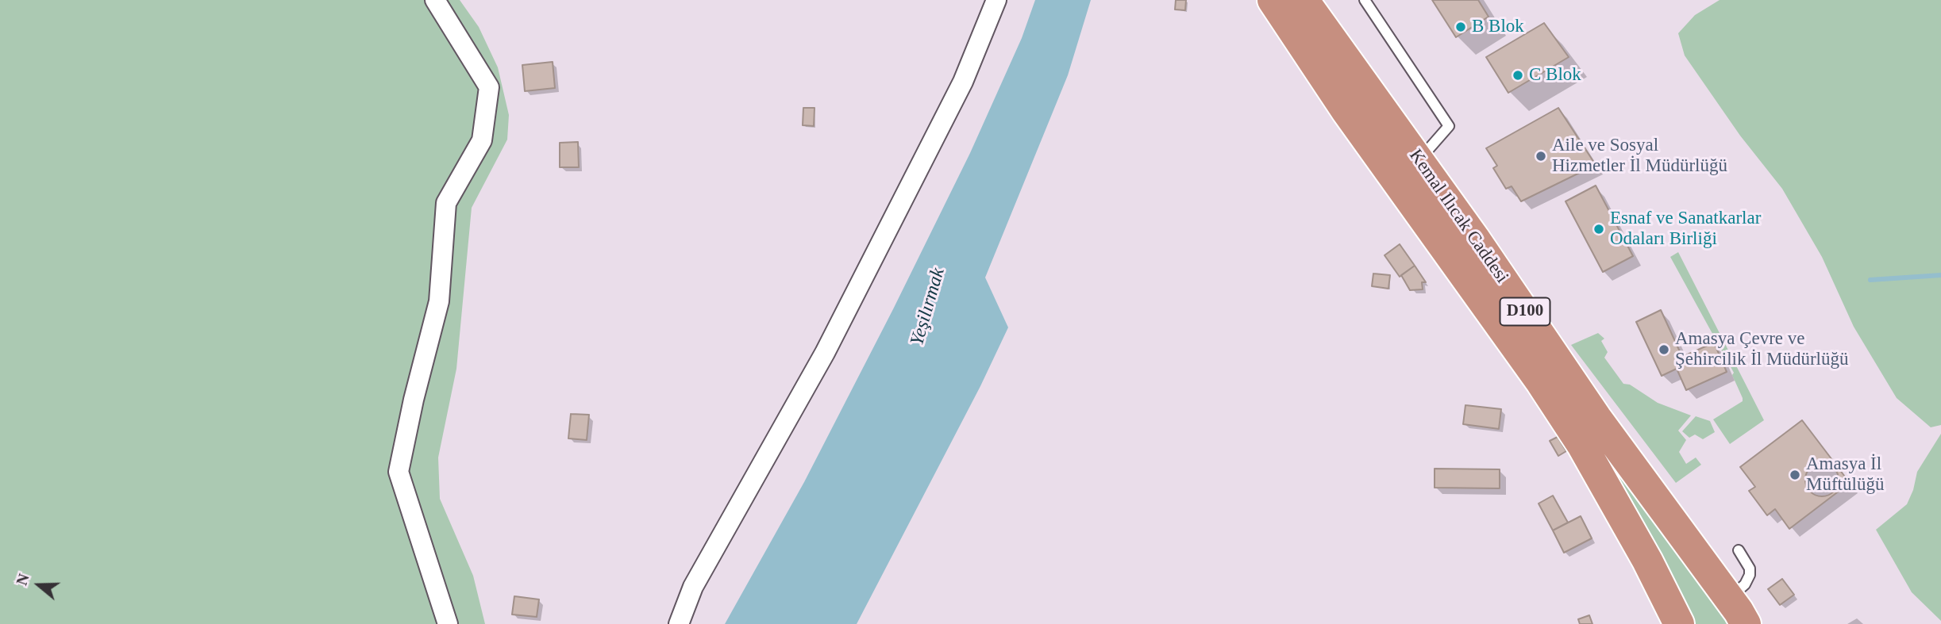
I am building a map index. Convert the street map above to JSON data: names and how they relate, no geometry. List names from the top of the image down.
{
  "streets": {
    "highway": ["Kemal Ilıcak Caddesi", "D100"]
  },
  "water": ["Yeşilırmak"],
  "places": [
    "B Blok",
    "C Blok",
    "Aile ve Sosyal Hizmetler İl Müdürlüğü",
    "Esnaf ve Sanatkarlar Odaları Birliği",
    "Amasya Çevre ve Şehircilik İl Müdürlüğü",
    "Amasya İl Müftülüğü"
  ],
  "north": "left"
}
